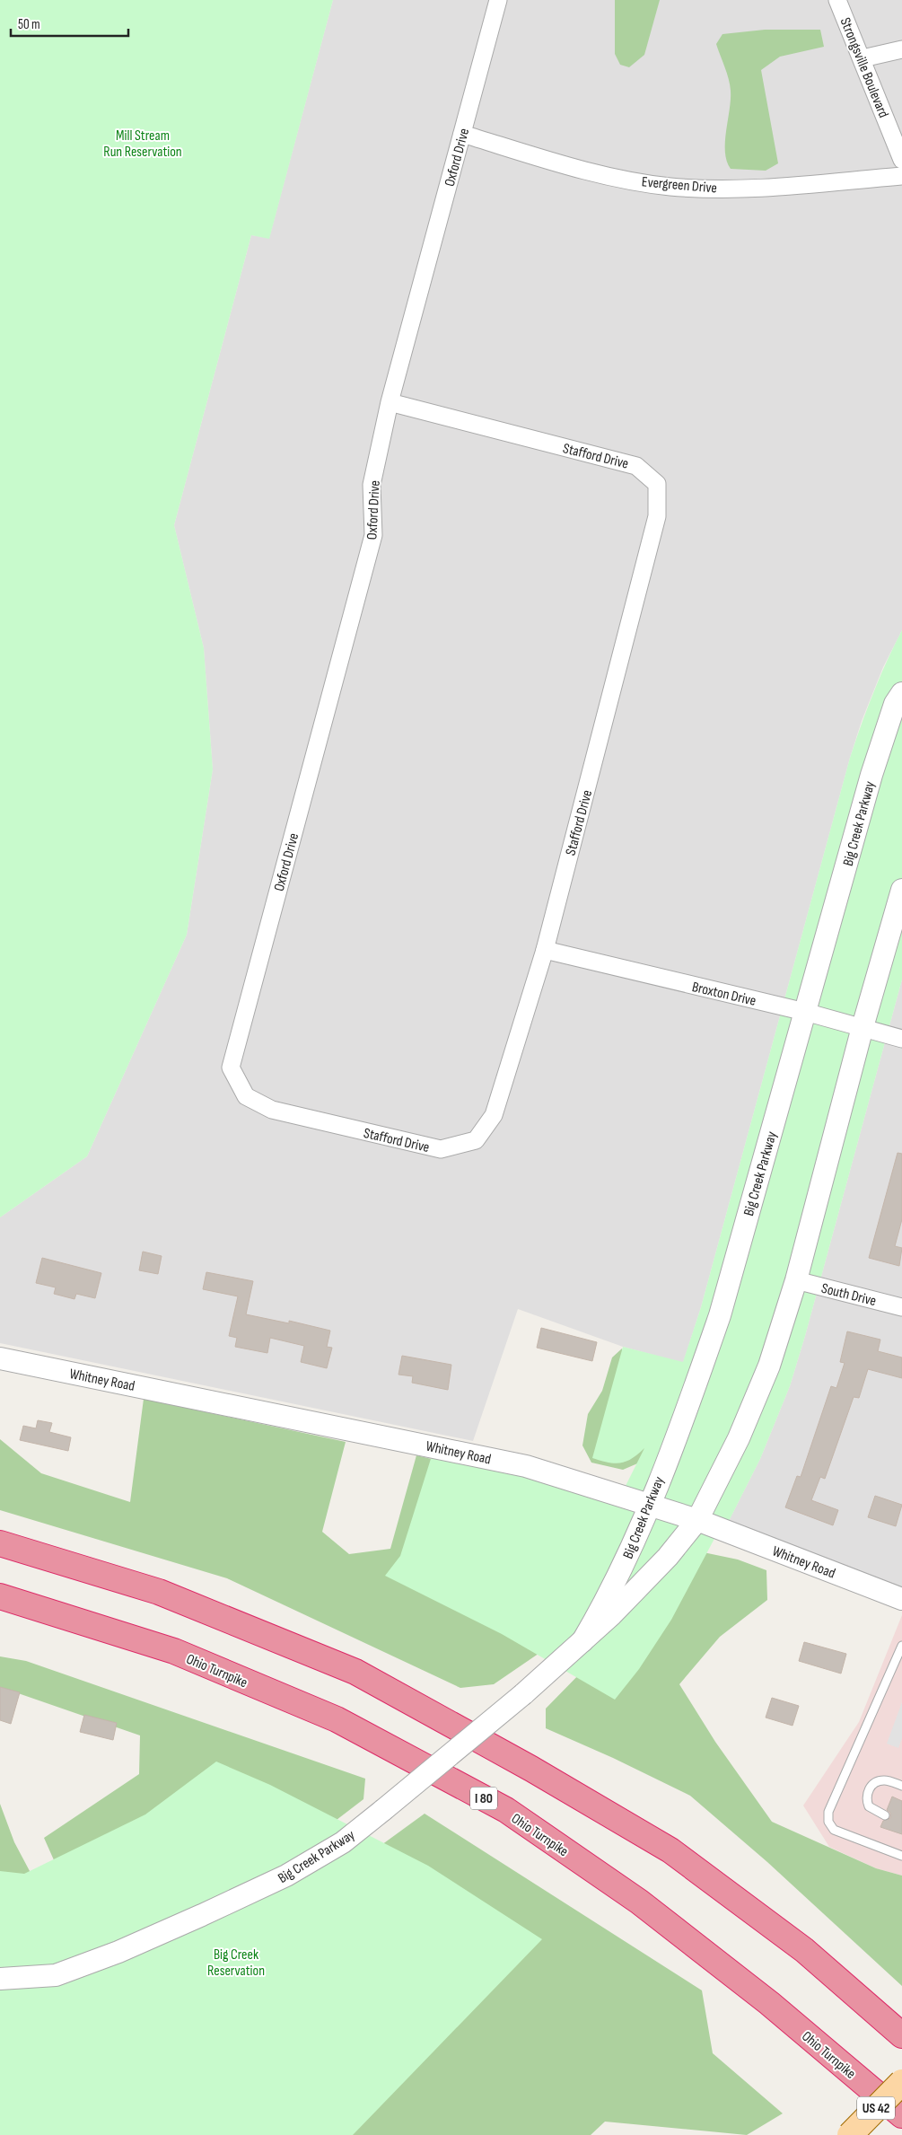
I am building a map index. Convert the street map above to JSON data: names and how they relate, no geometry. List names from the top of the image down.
{
  "streets": {
    "highway": ["Ohio Turnpike", "I 80"],
    "main road": ["US 42"],
    "street": [
      "Strongsville Boulevard",
      "Oxford Drive",
      "Evergreen Drive",
      "Stafford Drive",
      "Big Creek Parkway",
      "Broxton Drive",
      "South Drive",
      "Whitney Road"
    ]
  },
  "crossings": [
    ["Oxford Drive", "Evergreen Drive"],
    ["Oxford Drive", "Stafford Drive"],
    ["Stafford Drive", "Broxton Drive"],
    ["Big Creek Parkway", "Broxton Drive"],
    ["Big Creek Parkway", "South Drive"],
    ["Big Creek Parkway", "Whitney Road"]
  ],
  "parks": ["Mill Stream Run Reservation", "Big Creek Reservation"],
  "scale_bar": "50 m"
}
